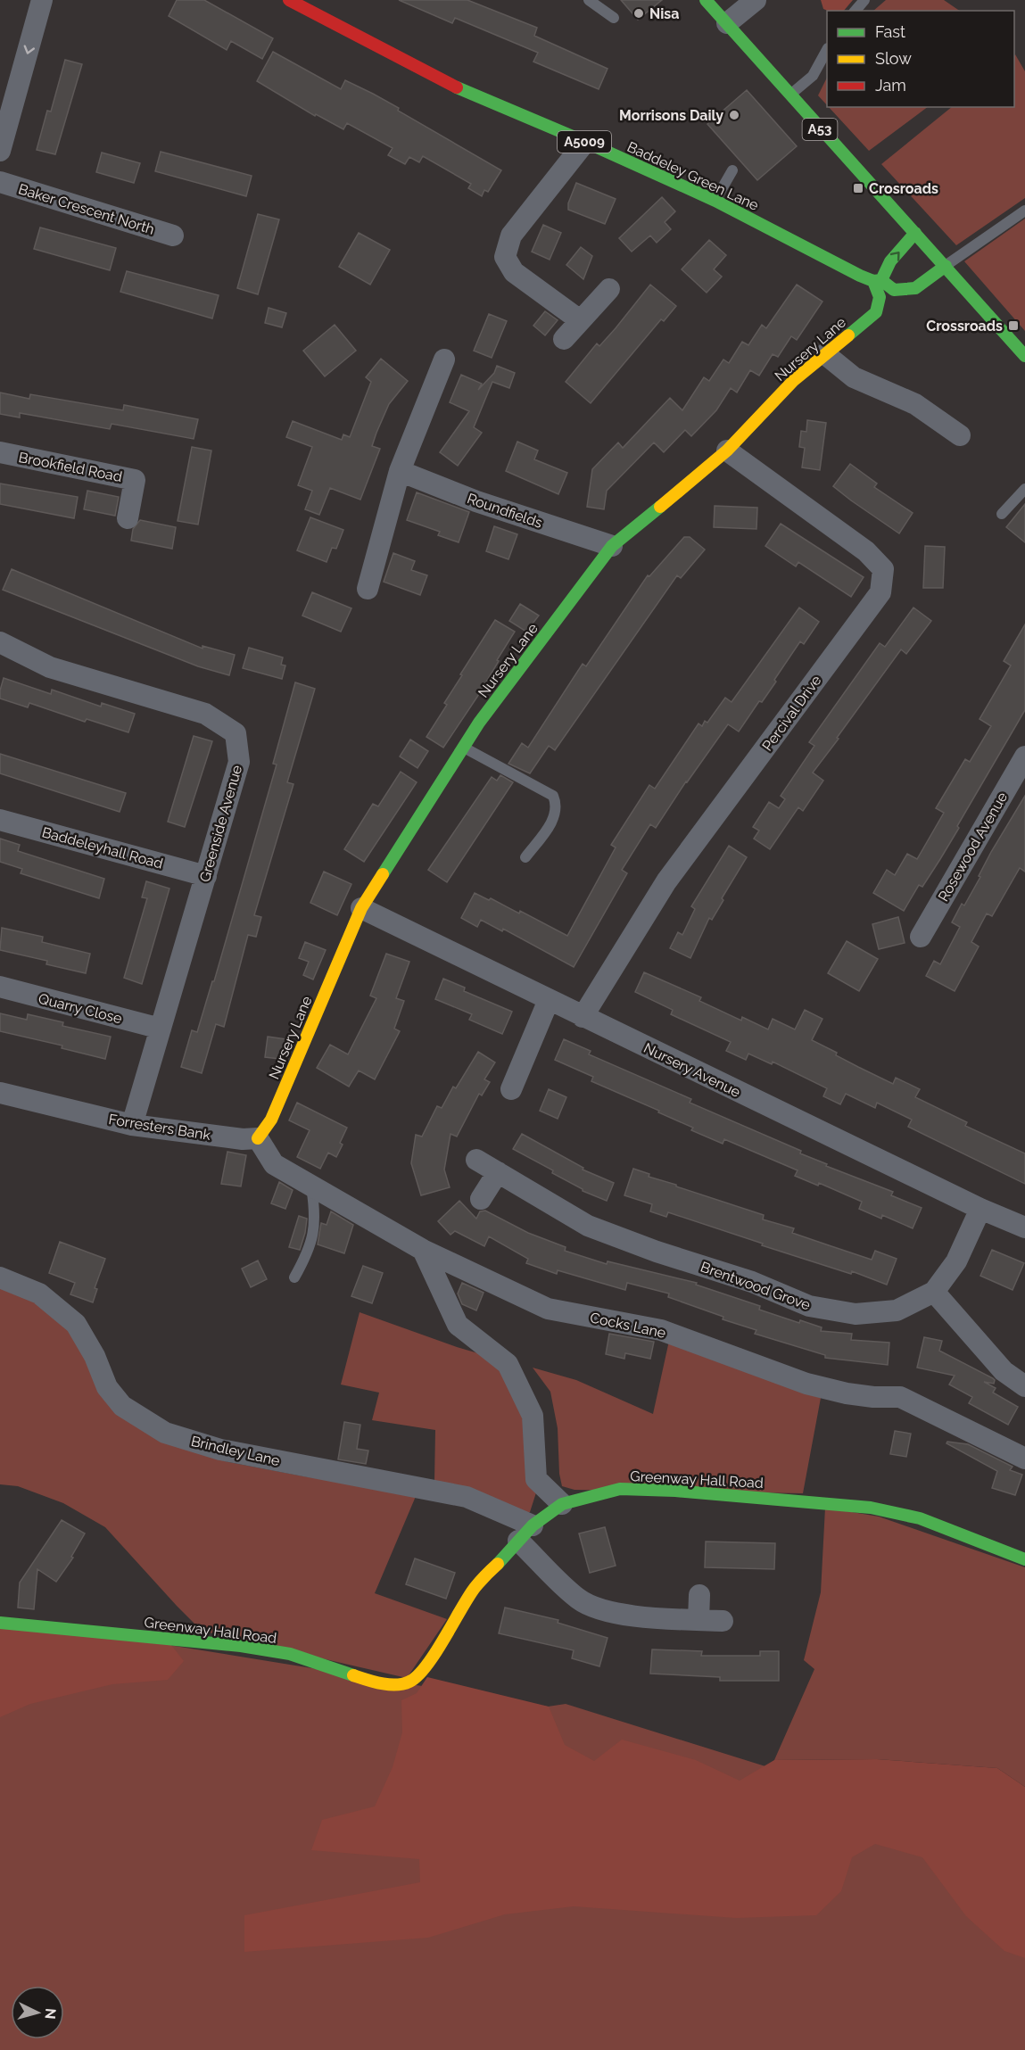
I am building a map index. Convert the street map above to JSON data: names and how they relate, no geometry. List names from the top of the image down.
{
  "streets": {
    "main road": [
      "A53",
      "A5009",
      "Baddeley Green Lane",
      "Nursery Lane",
      "Greenway Hall Road"
    ],
    "street": [
      "Baker Crescent North",
      "Brookfield Road",
      "Roundfields",
      "Percival Drive",
      "Greenside Avenue",
      "Rosewood Avenue",
      "Baddeleyhall Road",
      "Quarry Close",
      "Nursery Avenue",
      "Forresters Bank",
      "Brentwood Grove",
      "Cocks Lane",
      "Brindley Lane"
    ]
  },
  "crossings": [
    ["A53", "Baddeley Green Lane"],
    ["Baddeley Green Lane", "Nursery Lane"],
    ["Nursery Lane", "Roundfields"],
    ["Nursery Lane", "Percival Drive"],
    ["Nursery Lane", "Nursery Avenue"],
    ["Nursery Lane", "Forresters Bank"],
    ["Nursery Lane", "Cocks Lane"],
    ["Percival Drive", "Nursery Avenue"],
    ["Greenside Avenue", "Baddeleyhall Road"],
    ["Greenside Avenue", "Quarry Close"],
    ["Greenside Avenue", "Forresters Bank"],
    ["Nursery Avenue", "Brentwood Grove"],
    ["Forresters Bank", "Cocks Lane"],
    ["Brindley Lane", "Greenway Hall Road"]
  ],
  "places": {
    "other": ["Nisa", "Morrisons Daily"],
    "transit": ["Crosroads", "Crossroads"]
  },
  "legend": ["Fast", "Slow", "Jam"],
  "north": "right"
}
